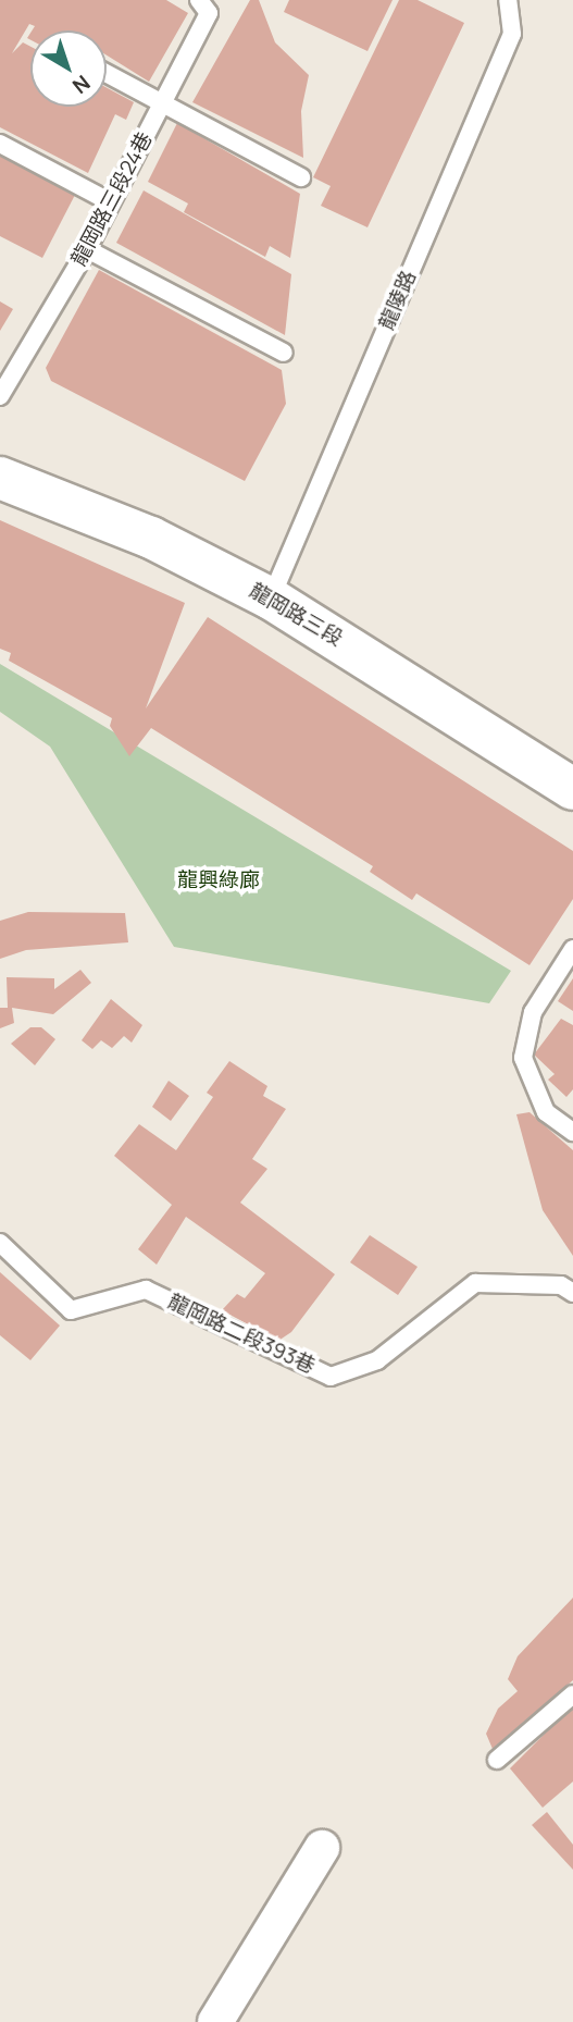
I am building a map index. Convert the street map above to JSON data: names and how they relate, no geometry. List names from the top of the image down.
{
  "streets": {
    "main road": ["龍岡路三段"],
    "lane": ["龍岡路三段24巷", "龍陵路", "龍岡路二段393巷"]
  },
  "crossings": [
    ["龍陵路", "龍岡路三段"]
  ],
  "parks": ["龍興綠廊"],
  "north": "bottom right"
}
